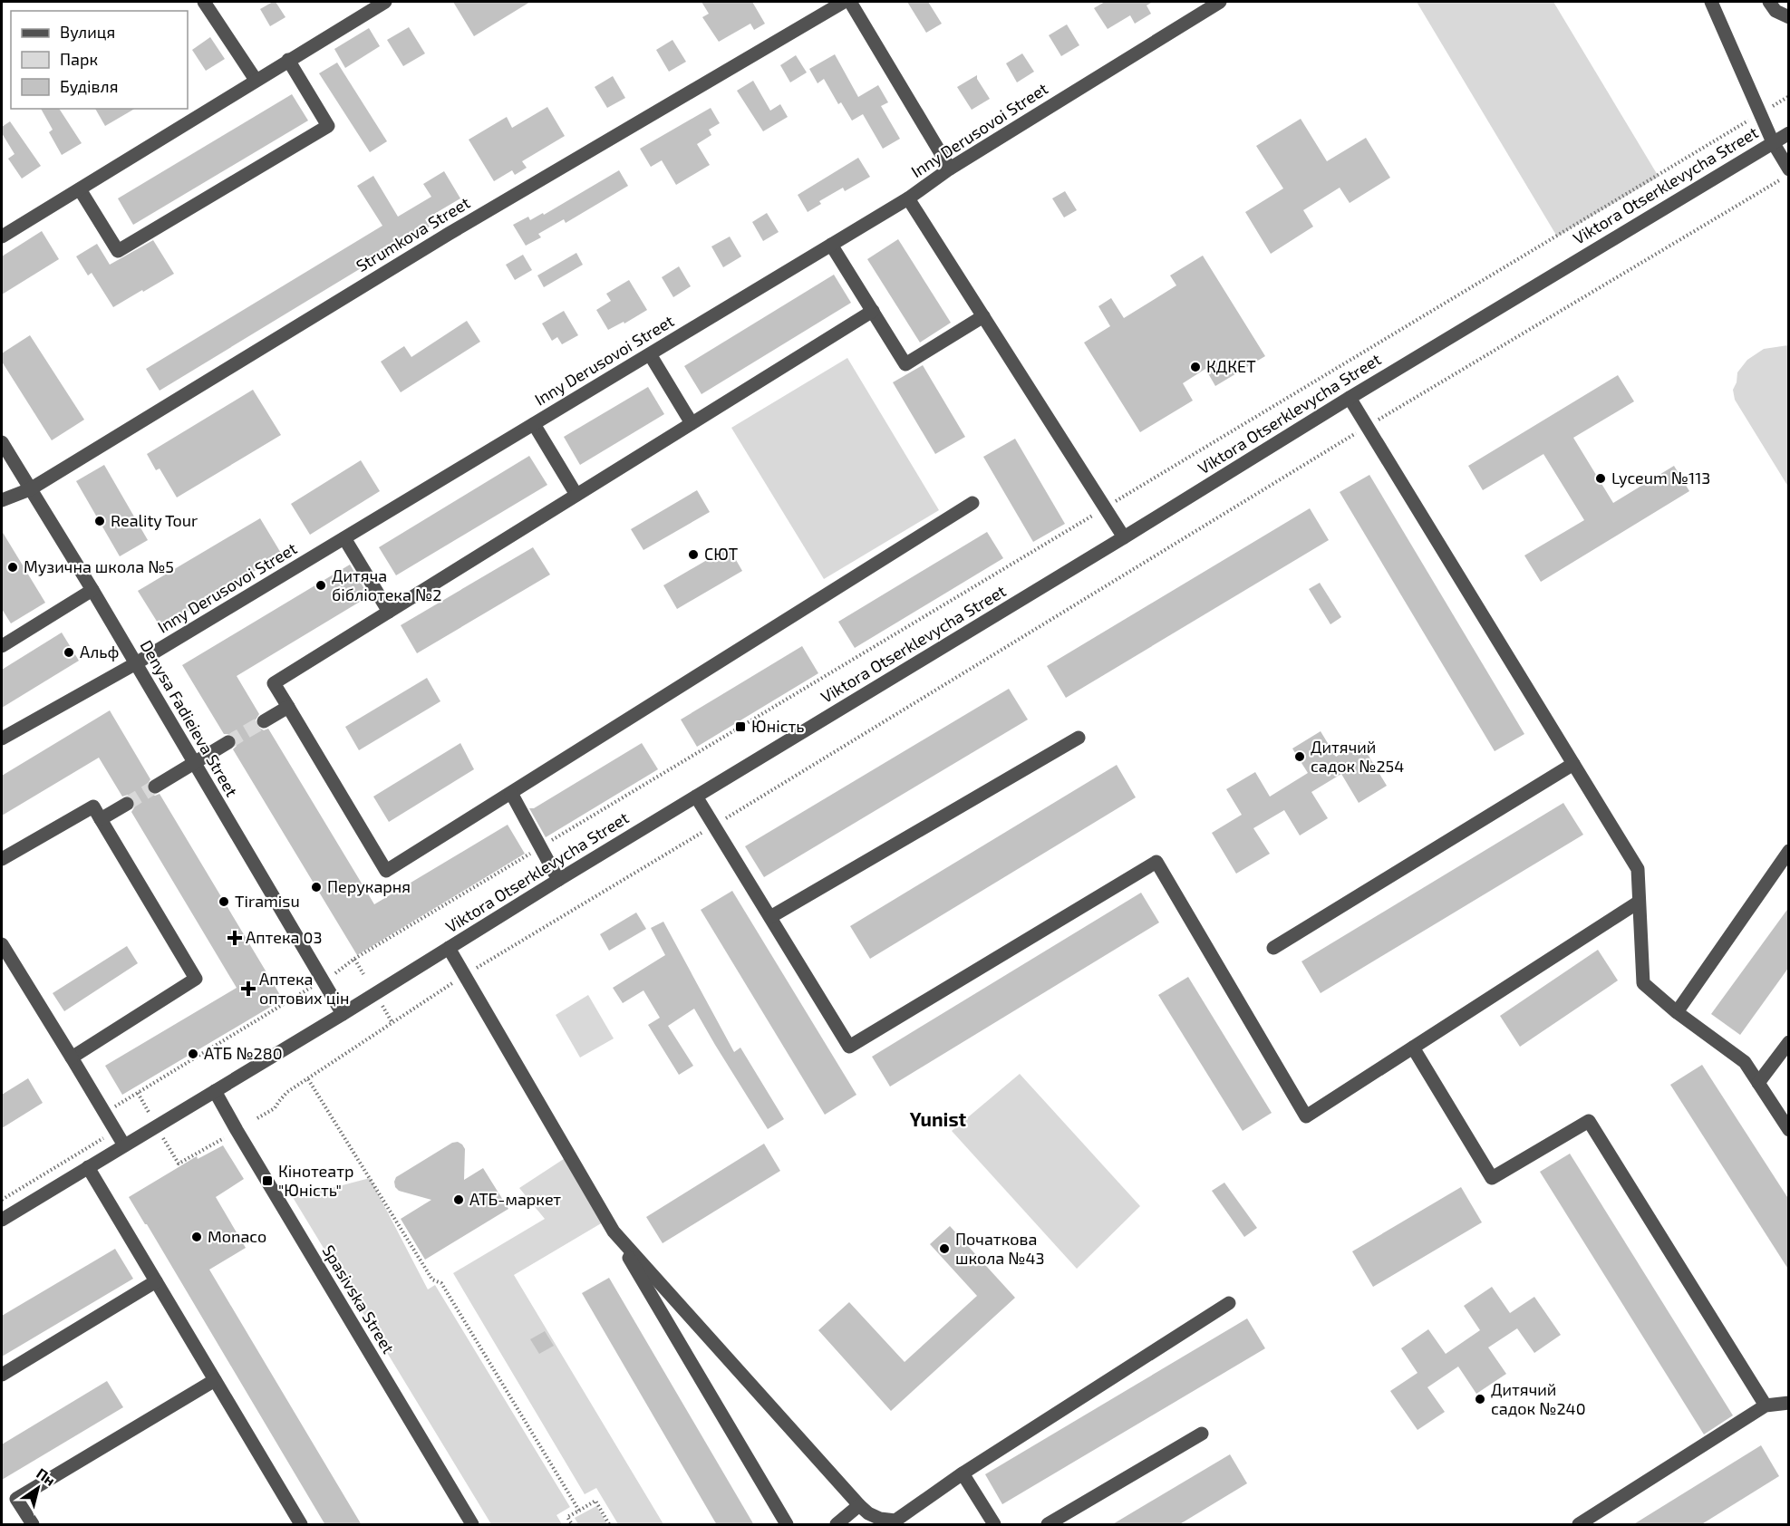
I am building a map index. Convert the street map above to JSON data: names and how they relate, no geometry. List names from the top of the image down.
{
  "streets": {
    "street": [
      "Inny Derusovoi Street",
      "Viktora Otserklevycha Street",
      "Strumkova Street",
      "Denysa Fadieieva Street",
      "Spasivska Street"
    ]
  },
  "crossings": [
    ["Inny Derusovoi Street", "Denysa Fadieieva Street"],
    ["Viktora Otserklevycha Street", "Denysa Fadieieva Street"],
    ["Viktora Otserklevycha Street", "Spasivska Street"],
    ["Strumkova Street", "Denysa Fadieieva Street"]
  ],
  "districts": ["Yunist"],
  "places": {
    "other": [
      "КДКЕТ",
      "Lyceum №113",
      "Reality Tour",
      "СЮТ",
      "Музична школа №5",
      "Дитяча бібліотека №2",
      "Альф",
      "Дитячий садок №254",
      "Перукарня",
      "Tiramisu",
      "АТБ №280",
      "АТБ-маркет",
      "Monaco",
      "Початкова школа №43",
      "Дитячий садок №240"
    ],
    "transit": ["Юність", "Кінотеатр \"Юність\""],
    "health": ["Аптека 03", "Аптека оптових цін"]
  },
  "legend": ["Вулиця", "Парк", "Будівля"],
  "north": "top right"
}
